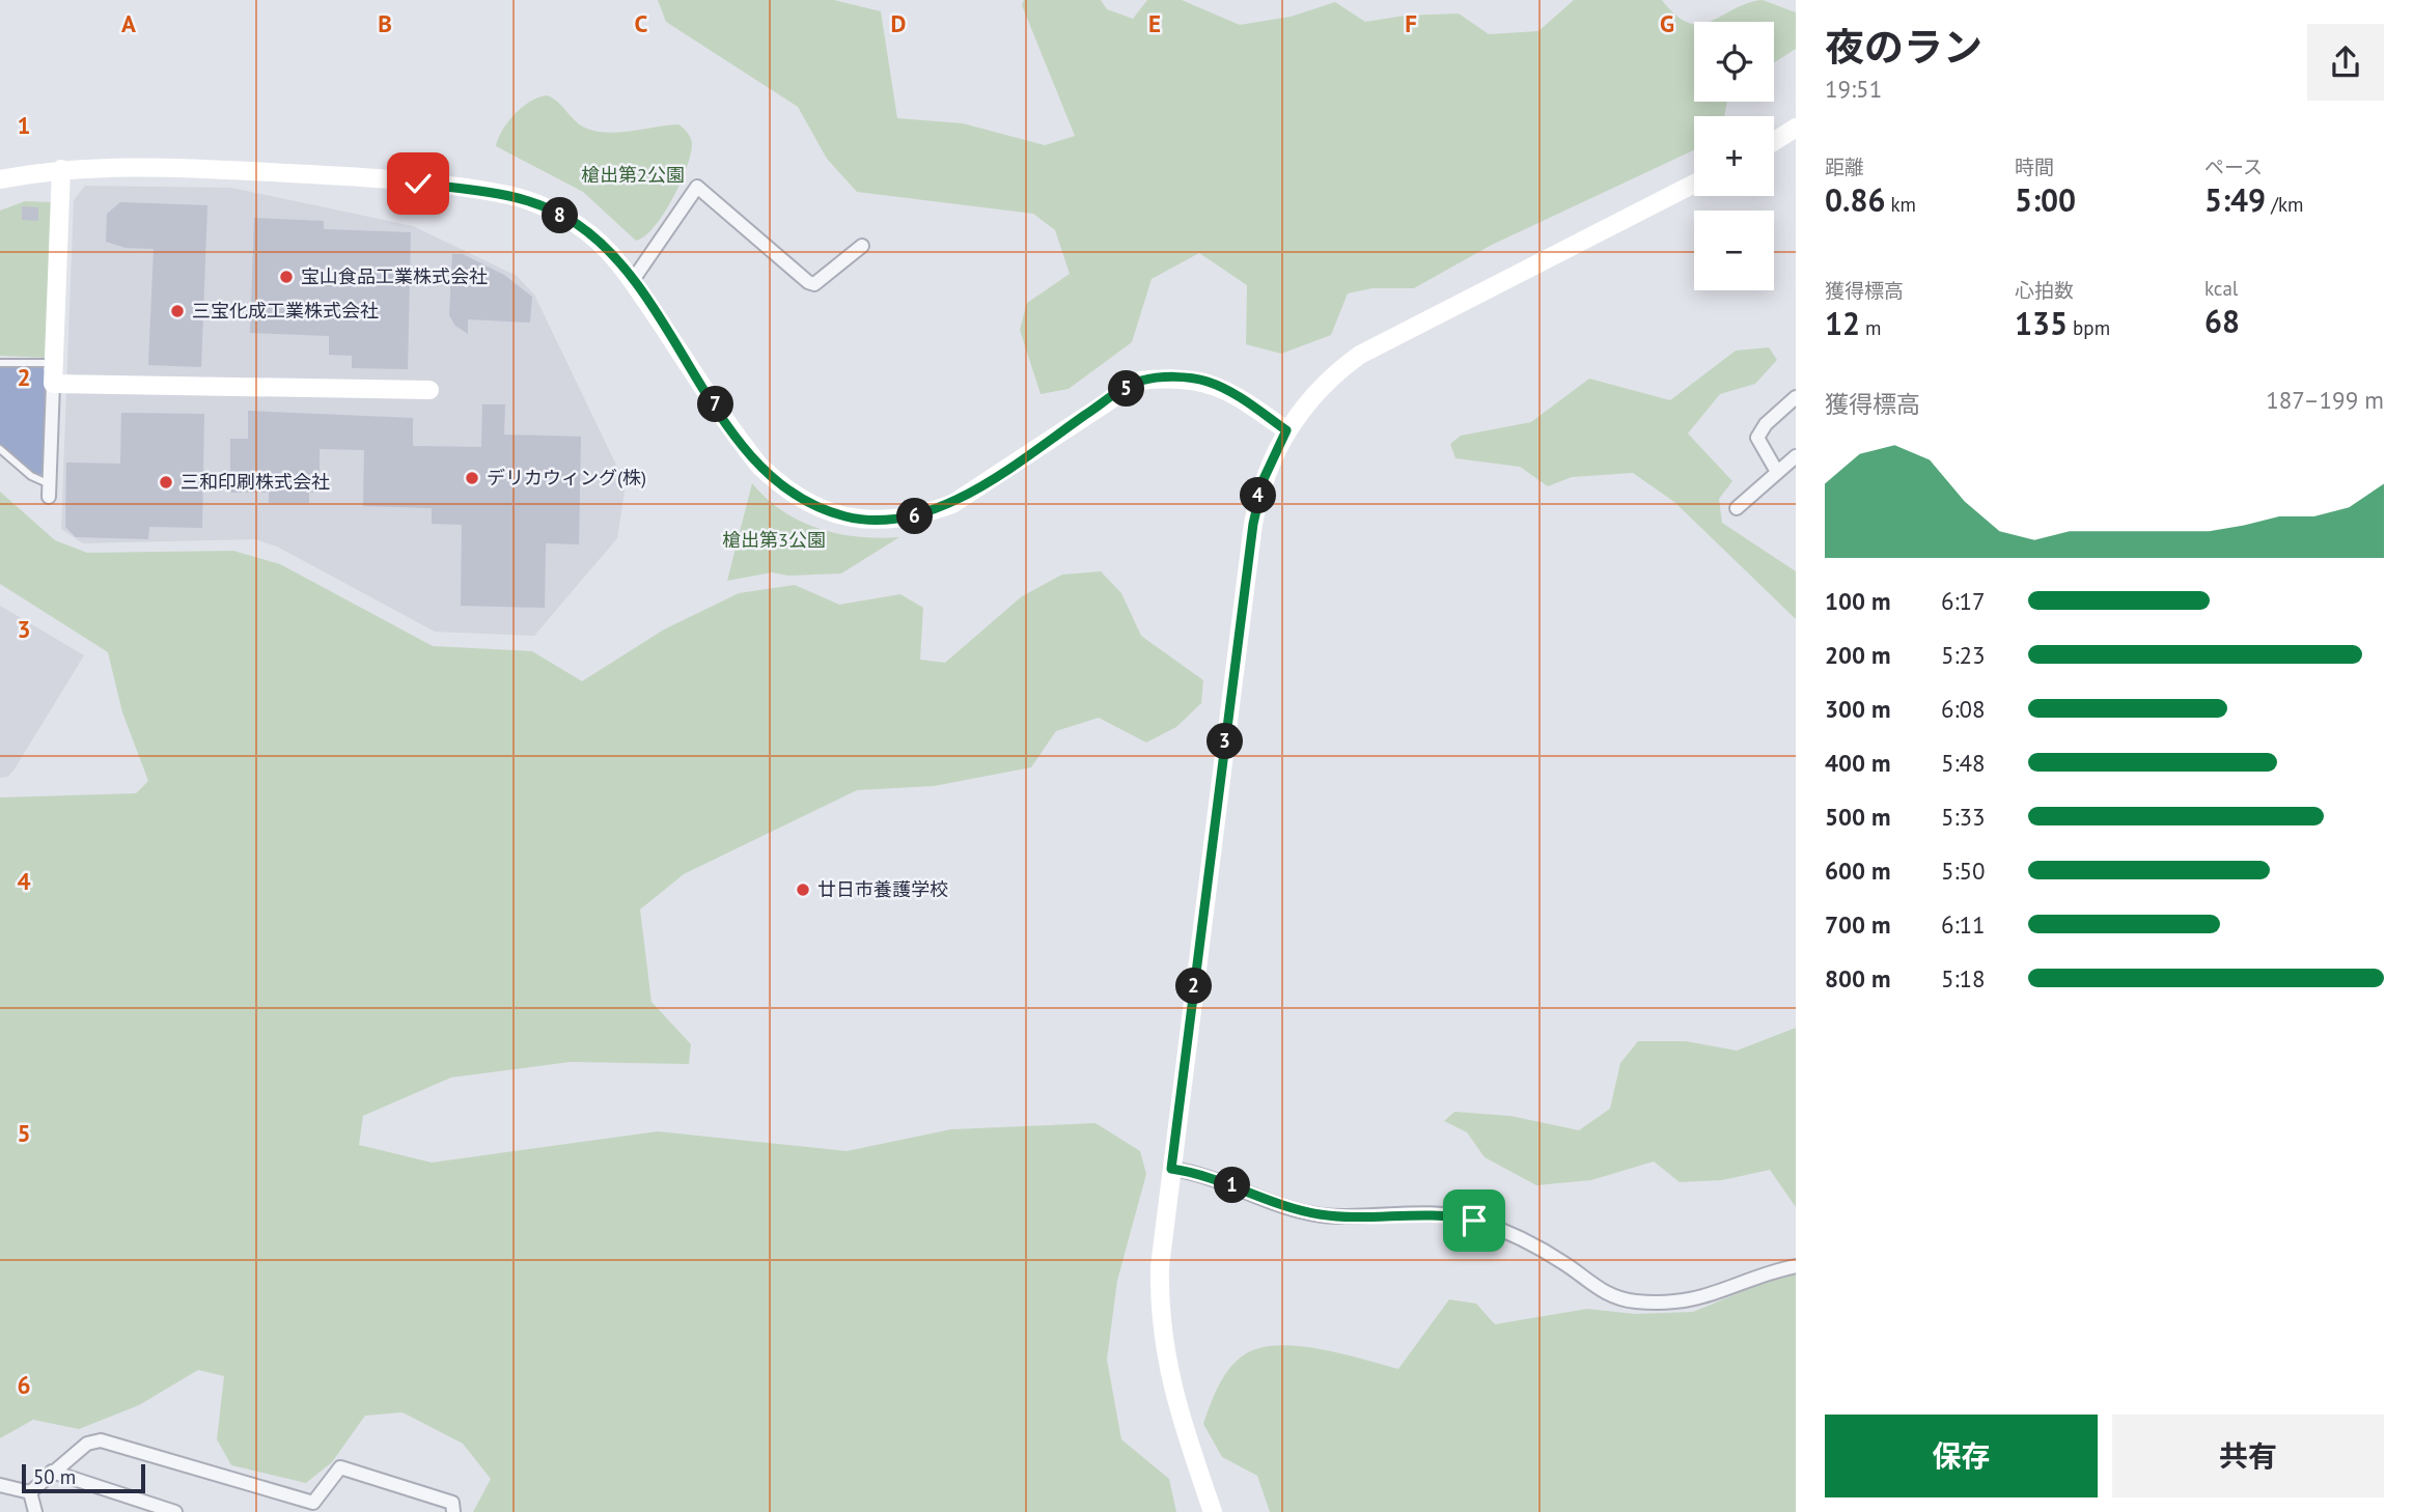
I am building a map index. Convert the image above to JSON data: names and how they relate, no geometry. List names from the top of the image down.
{
  "parks": ["槍出第2公園", "槍出第3公園"],
  "places": [
    "宝山食品工業株式会社",
    "三宝化成工業株式会社",
    "デリカウィング(株)",
    "三和印刷株式会社",
    "廿日市養護学校"
  ],
  "scale_bar": "50 m",
  "page": {
    "heading": ["夜のラン", "19:51"],
    "map_buttons": ["+", "−"],
    "stats": [
      ["距離", "0.86 km"],
      ["時間", "5:00"],
      ["ペース", "5:49 /km"],
      ["獲得標高", "12 m"],
      ["心拍数", "135 bpm"],
      ["kcal", "68"]
    ],
    "pins": [
      "8",
      "5",
      "7",
      "4",
      "6",
      "3",
      "2",
      "1"
    ],
    "chart": ["獲得標高", "187–199 m"],
    "list": [
      {
        "name": "100 m",
        "note": "6:17"
      },
      {
        "name": "200 m",
        "note": "5:23"
      },
      {
        "name": "300 m",
        "note": "6:08"
      },
      {
        "name": "400 m",
        "note": "5:48"
      },
      {
        "name": "500 m",
        "note": "5:33"
      },
      {
        "name": "600 m",
        "note": "5:50"
      },
      {
        "name": "700 m",
        "note": "6:11"
      },
      {
        "name": "800 m",
        "note": "5:18"
      }
    ],
    "buttons": ["保存", "共有"],
    "scale": "50 m"
  },
  "grid": {
    "columns": [
      "A",
      "B",
      "C",
      "D",
      "E",
      "F",
      "G"
    ],
    "rows": [
      "1",
      "2",
      "3",
      "4",
      "5",
      "6"
    ]
  }
}
